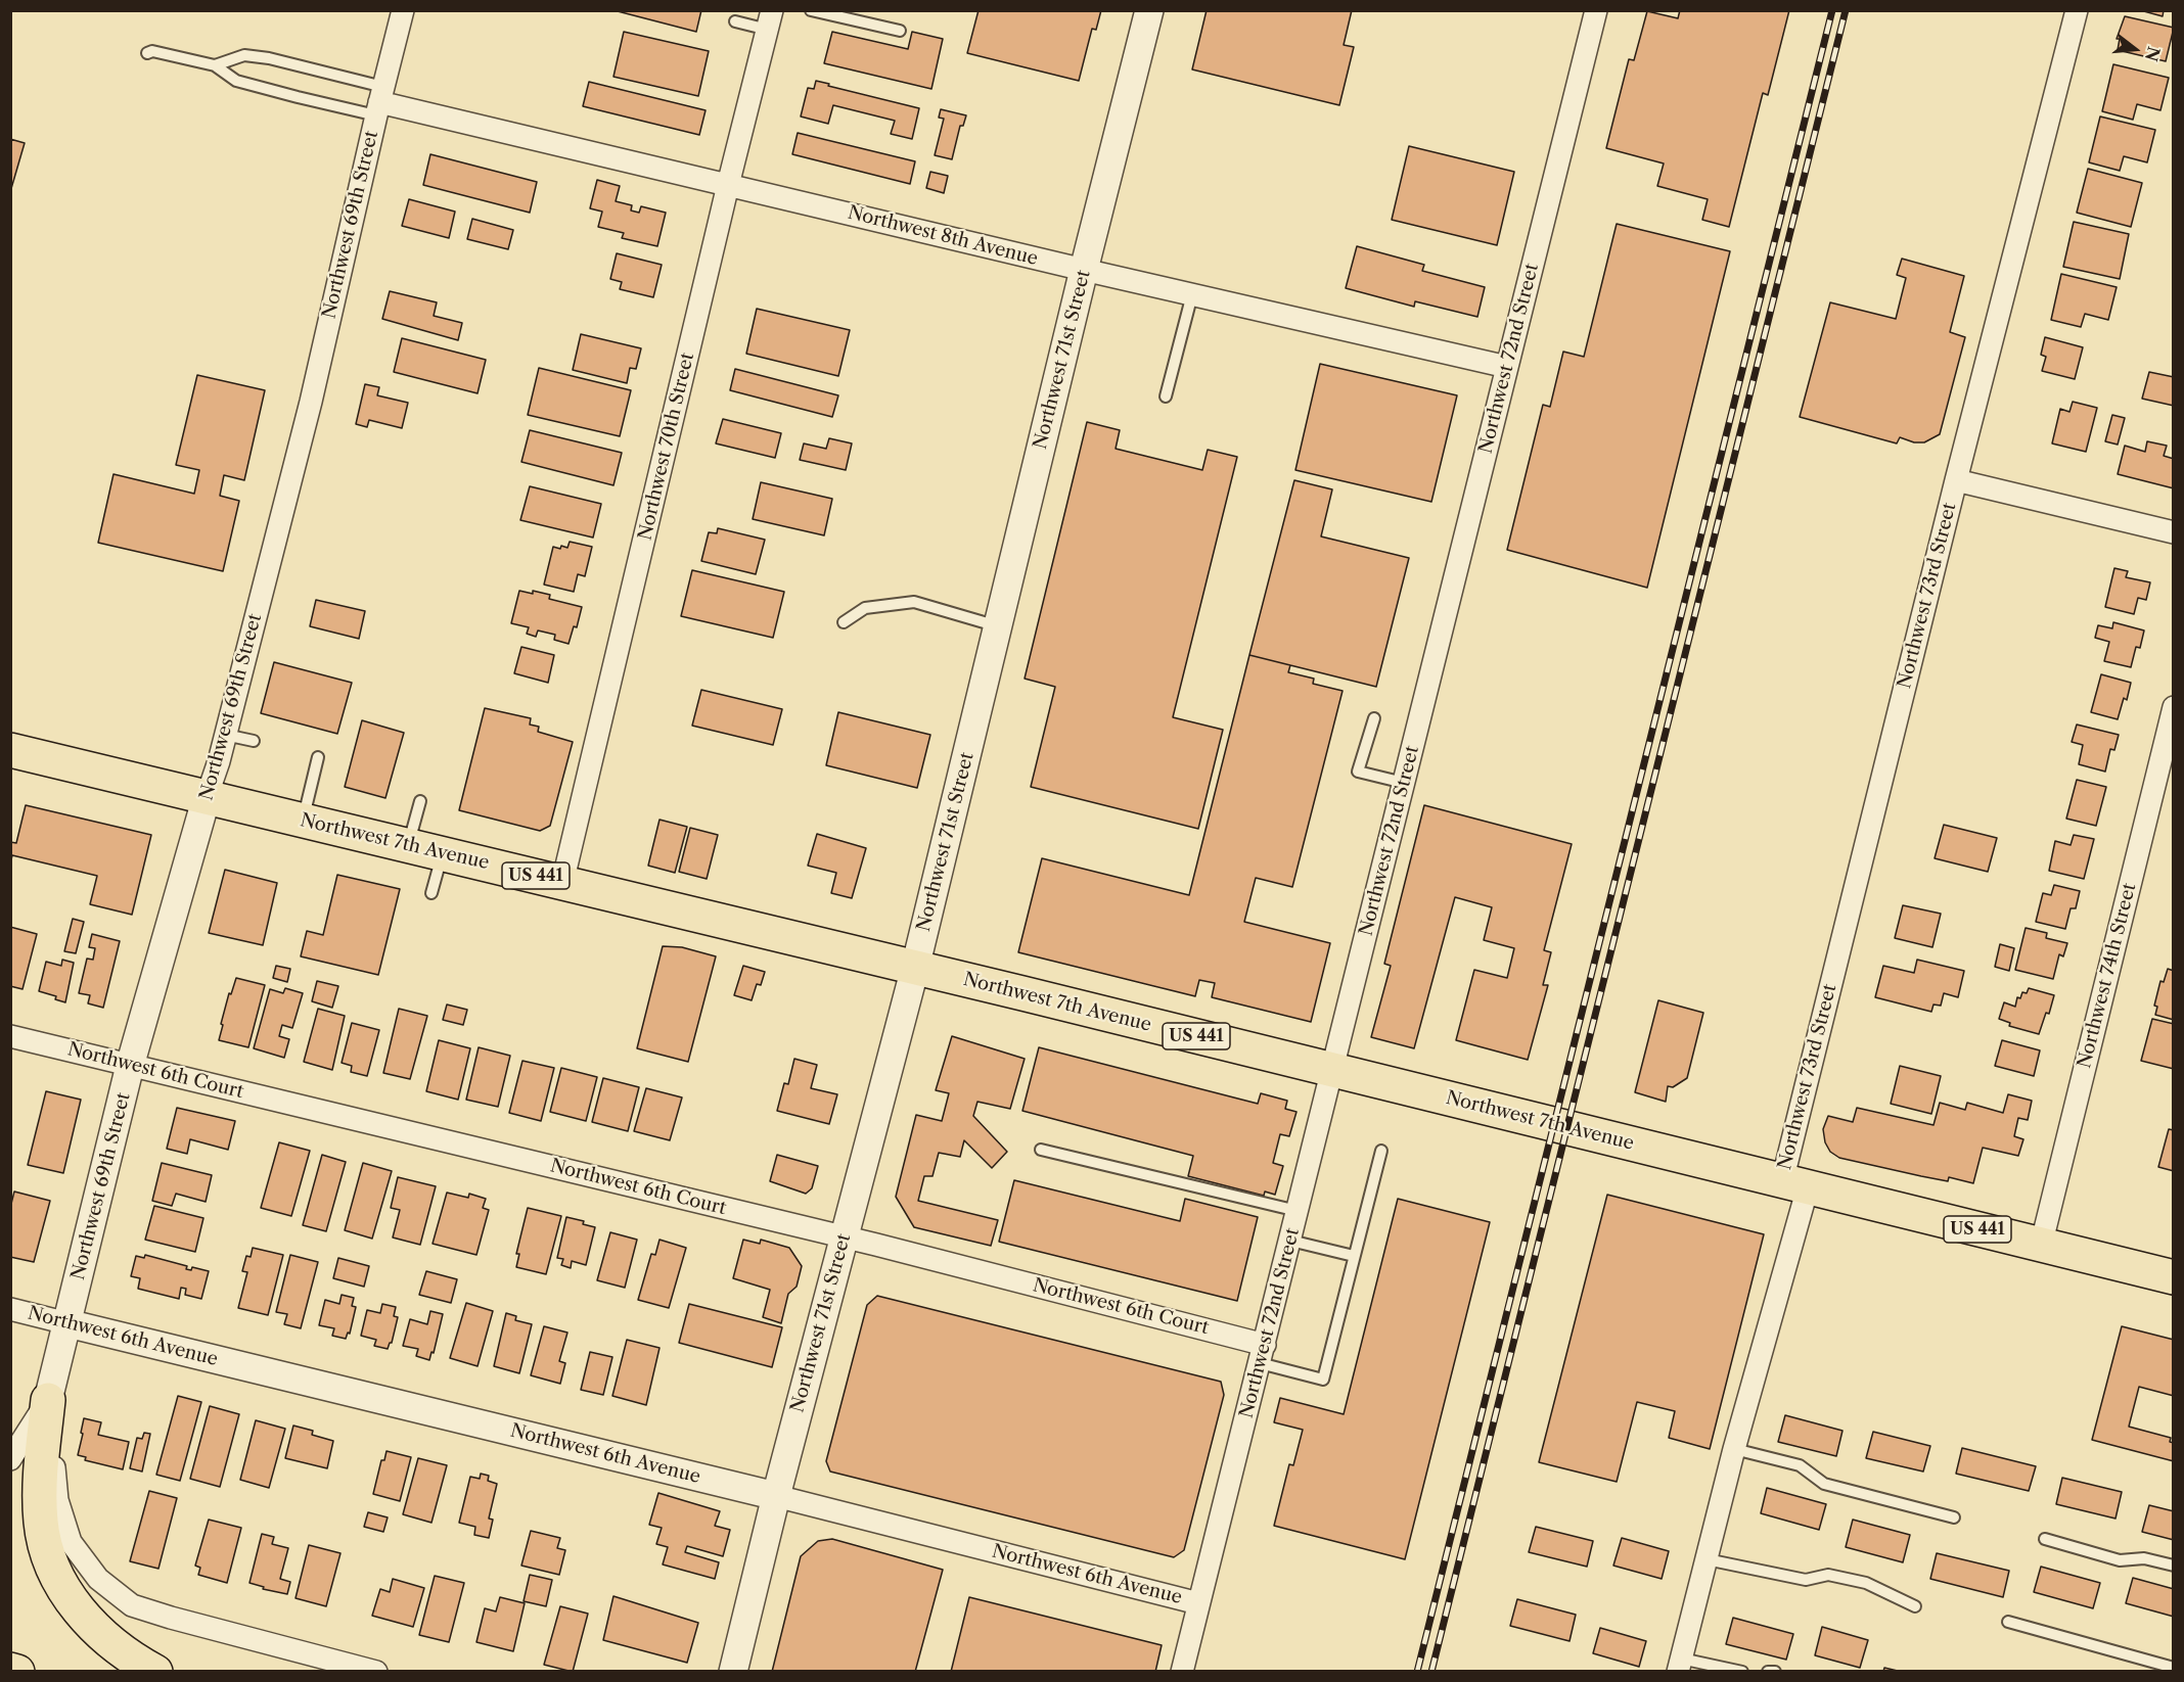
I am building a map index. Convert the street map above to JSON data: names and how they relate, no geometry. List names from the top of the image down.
{
  "streets": {
    "main road": ["Northwest 7th Avenue", "US 441"],
    "street": [
      "Northwest 69th Street",
      "Northwest 8th Avenue",
      "Northwest 72nd Street",
      "Northwest 71st Street",
      "Northwest 70th Street",
      "Northwest 73rd Street",
      "Northwest 74th Street",
      "Northwest 6th Court",
      "Northwest 6th Avenue"
    ]
  },
  "crossings": [
    ["Northwest 69th Street", "Northwest 8th Avenue"],
    ["Northwest 69th Street", "Northwest 7th Avenue"],
    ["Northwest 69th Street", "Northwest 6th Court"],
    ["Northwest 69th Street", "Northwest 6th Avenue"],
    ["Northwest 8th Avenue", "Northwest 72nd Street"],
    ["Northwest 8th Avenue", "Northwest 71st Street"],
    ["Northwest 8th Avenue", "Northwest 70th Street"],
    ["Northwest 72nd Street", "Northwest 7th Avenue"],
    ["Northwest 72nd Street", "Northwest 6th Court"],
    ["Northwest 72nd Street", "Northwest 6th Avenue"],
    ["Northwest 71st Street", "Northwest 7th Avenue"],
    ["Northwest 71st Street", "Northwest 6th Court"],
    ["Northwest 71st Street", "Northwest 6th Avenue"],
    ["Northwest 70th Street", "Northwest 7th Avenue"],
    ["Northwest 73rd Street", "Northwest 7th Avenue"],
    ["Northwest 7th Avenue", "Northwest 74th Street"]
  ],
  "north": "right"
}
